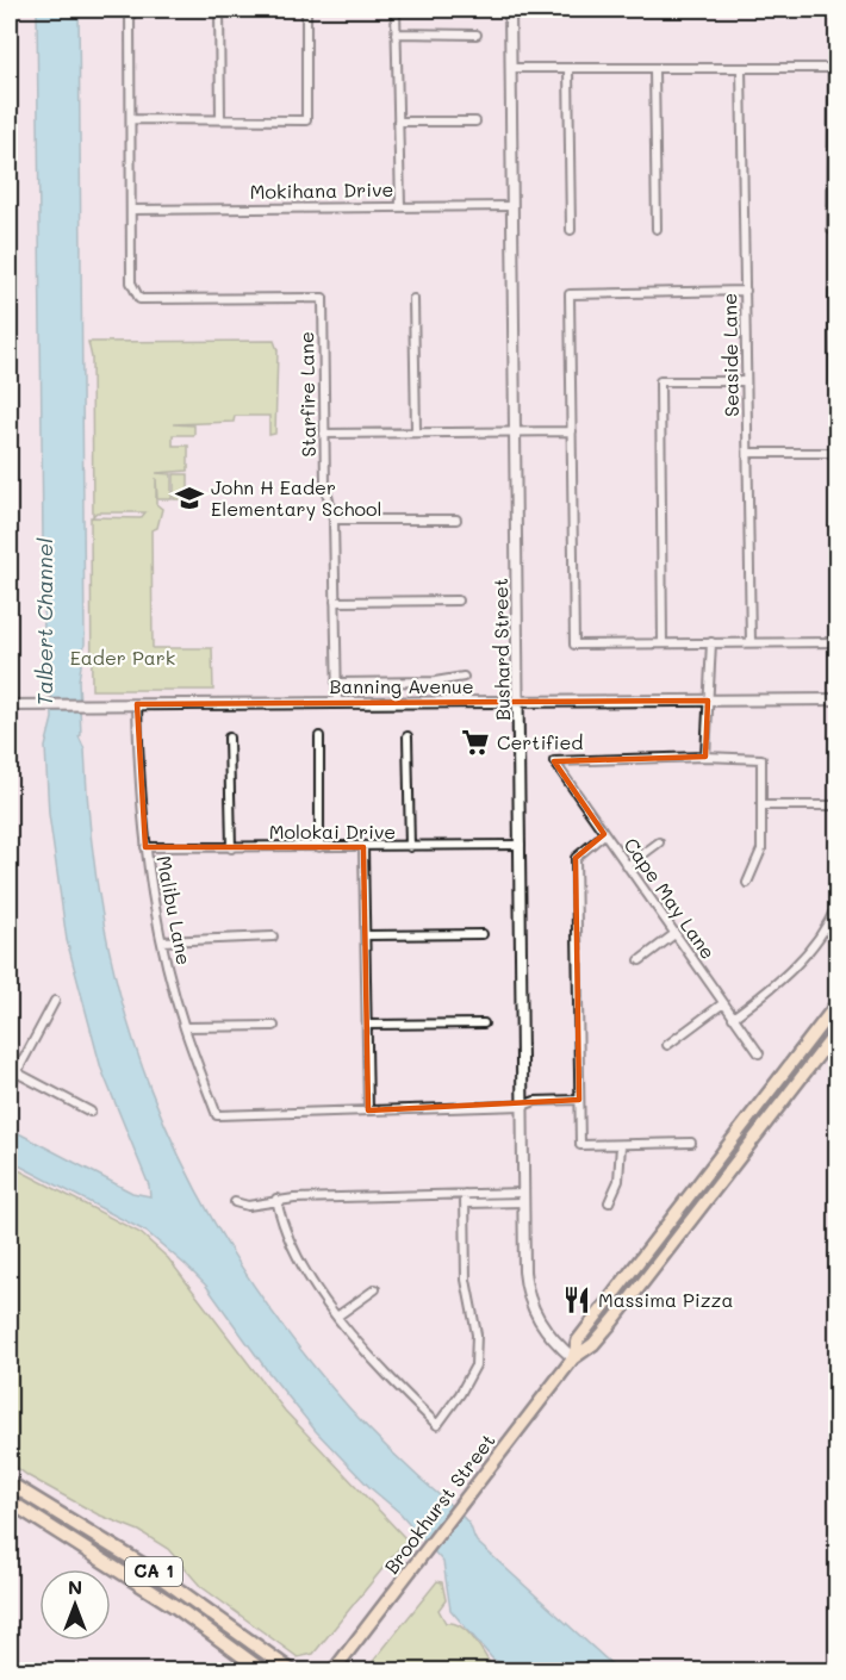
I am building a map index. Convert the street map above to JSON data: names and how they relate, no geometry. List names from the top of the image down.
{
  "streets": {
    "highway": ["CA 1"],
    "main road": ["Brookhurst Street"],
    "street": [
      "Mokihana Drive",
      "Seaside Lane",
      "Starfire Lane",
      "Bushard Street",
      "Banning Avenue",
      "Molokai Drive",
      "Cape May Lane",
      "Malibu Lane"
    ]
  },
  "crossings": [
    ["Mokihana Drive", "Starfire Lane"],
    ["Mokihana Drive", "Bushard Street"],
    ["Starfire Lane", "Banning Avenue"],
    ["Bushard Street", "Banning Avenue"],
    ["Bushard Street", "Molokai Drive"],
    ["Bushard Street", "Brookhurst Street"],
    ["Banning Avenue", "Malibu Lane"],
    ["Molokai Drive", "Malibu Lane"]
  ],
  "water": ["Talbert Channel"],
  "parks": ["Eader Park"],
  "places": {
    "school or university": ["John H Eader Elementary School"],
    "supermarket": ["Certified"],
    "restaurant": ["Massima Pizza"]
  },
  "north": "top"
}
